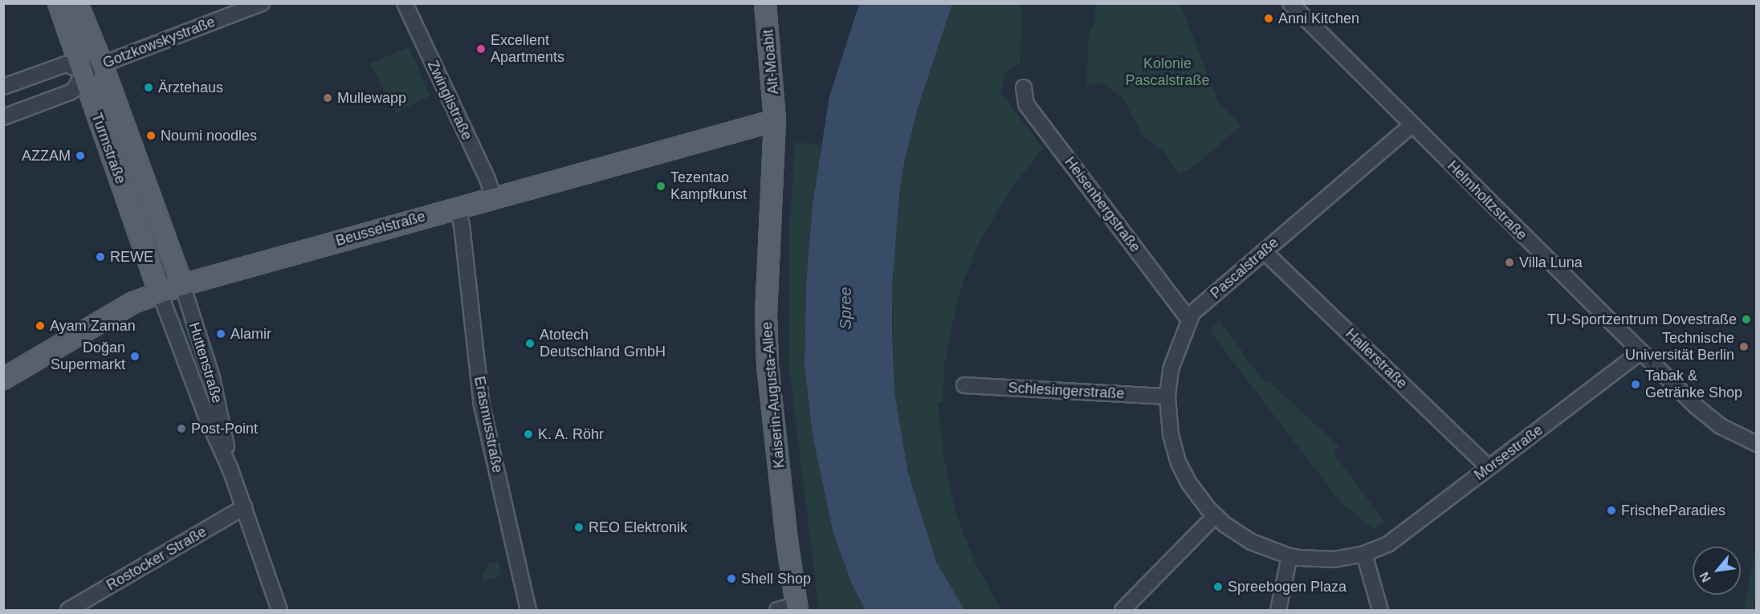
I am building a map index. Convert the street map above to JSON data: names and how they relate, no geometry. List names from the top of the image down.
{
  "streets": {
    "main road": [
      "Alt-Moabit",
      "Turmstraße",
      "Beusselstraße",
      "Kaiserin-Augusta-Allee"
    ],
    "street": [
      "Gotzkowskystraße",
      "Zwinglistraße",
      "Helmholtzstraße",
      "Heisenbergstraße",
      "Pascalstraße",
      "Hallerstraße",
      "Huttenstraße",
      "Schlesingerstraße",
      "Erasmusstraße",
      "Morsestraße",
      "Rostocker Straße"
    ]
  },
  "crossings": [
    ["Gotzkowskystraße", "Turmstraße"],
    ["Alt-Moabit", "Beusselstraße"],
    ["Alt-Moabit", "Kaiserin-Augusta-Allee"],
    ["Zwinglistraße", "Beusselstraße"],
    ["Turmstraße", "Beusselstraße"],
    ["Turmstraße", "Huttenstraße"],
    ["Helmholtzstraße", "Pascalstraße"],
    ["Helmholtzstraße", "Morsestraße"],
    ["Heisenbergstraße", "Pascalstraße"],
    ["Beusselstraße", "Huttenstraße"],
    ["Beusselstraße", "Kaiserin-Augusta-Allee"],
    ["Beusselstraße", "Erasmusstraße"],
    ["Pascalstraße", "Hallerstraße"],
    ["Pascalstraße", "Schlesingerstraße"],
    ["Pascalstraße", "Morsestraße"],
    ["Hallerstraße", "Morsestraße"],
    ["Huttenstraße", "Rostocker Straße"]
  ],
  "water": ["Spree"],
  "parks": ["Kolonie Pascalstraße"],
  "places": [
    "Anni Kitchen",
    "Excellent Apartments",
    "Ärztehaus",
    "Mullewapp",
    "Noumi noodles",
    "AZZAM",
    "Tezentao Kampfkunst",
    "REWE",
    "Villa Luna",
    "TU-Sportzentrum Dovestraße",
    "Ayam Zaman",
    "Alamir",
    "Atotech Deutschland GmbH",
    "Technische Universität Berlin",
    "Doğan Supermarkt",
    "Tabak & Getränke Shop",
    "Post-Point",
    "K. A. Röhr",
    "FrischeParadies",
    "REO Elektronik",
    "Shell Shop",
    "Spreebogen Plaza"
  ],
  "north": "bottom left"
}
